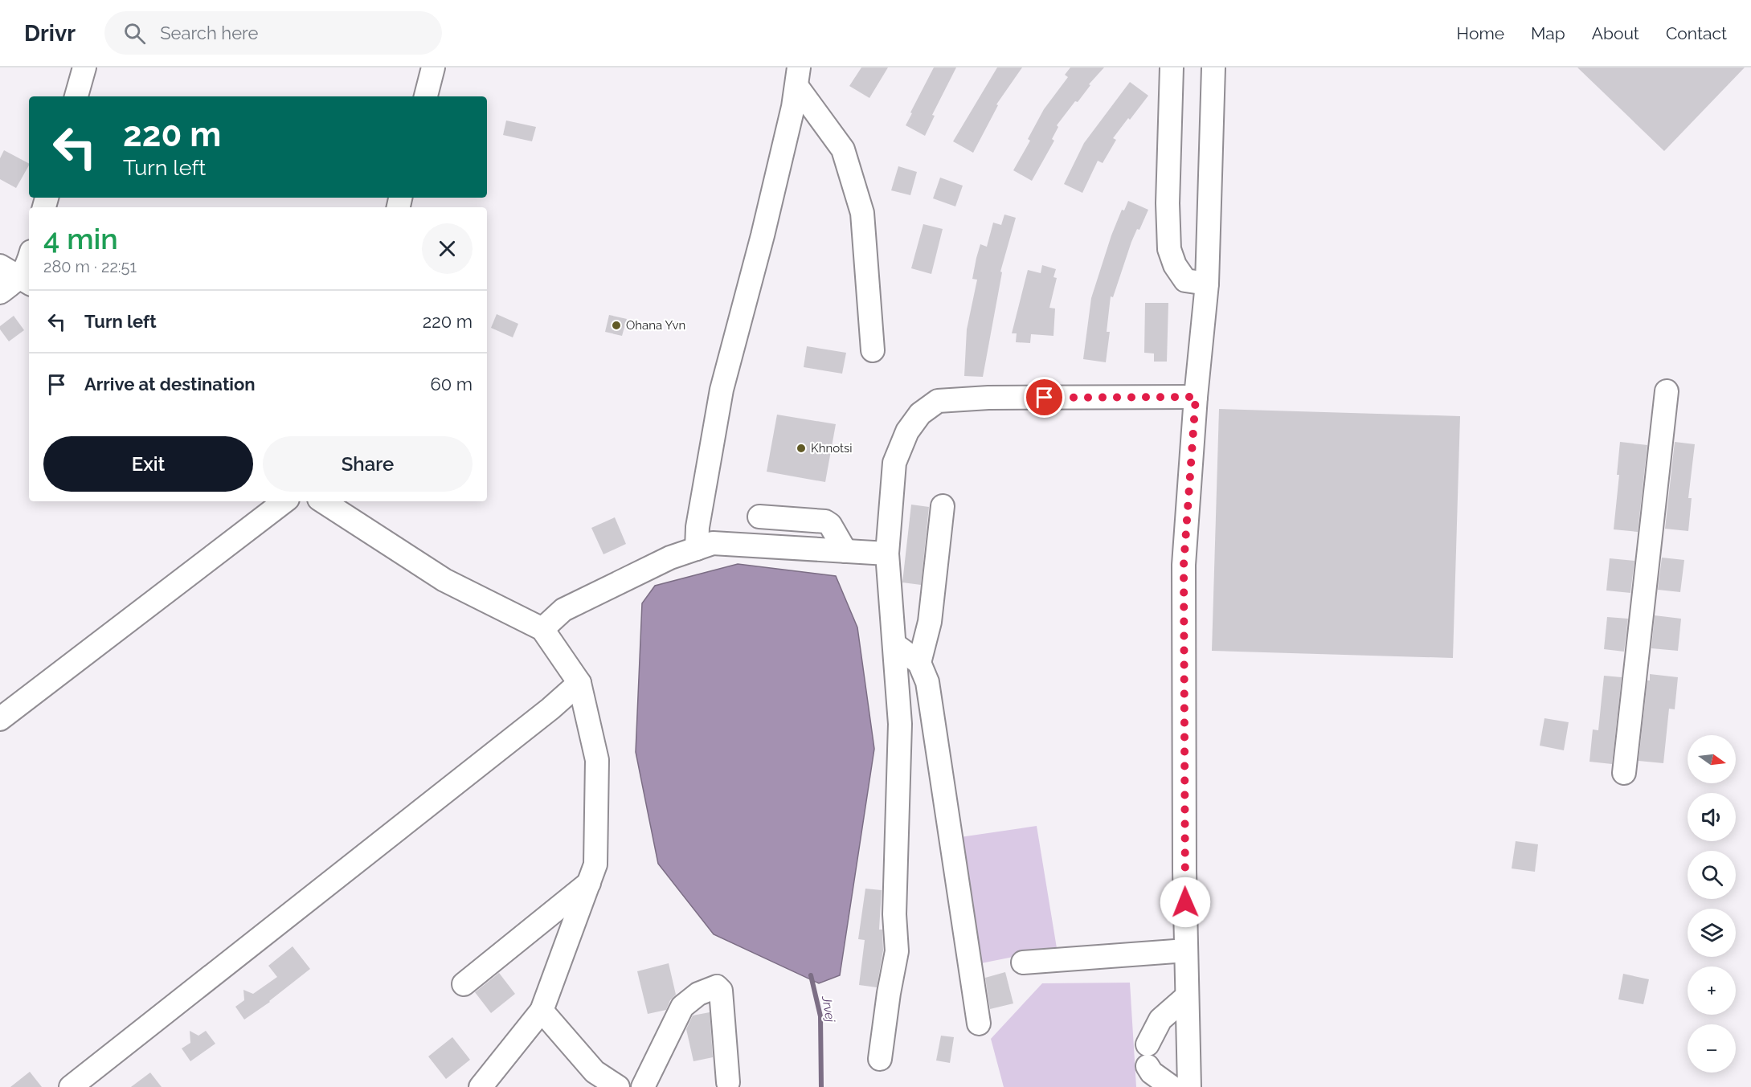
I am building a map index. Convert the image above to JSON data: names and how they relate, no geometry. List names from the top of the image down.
{
  "water": ["Jrvej"],
  "places": ["Ohana Yvn", "Khnotsi"],
  "north": "right",
  "page": {
    "header": "Drivr",
    "search": "Search here",
    "nav": [
      "Home",
      "Map",
      "About",
      "Contact"
    ],
    "turn": ["220 m", "Turn left"],
    "heading": ["4 min", "280 m · 22:51"],
    "list": [
      {
        "name": "Turn left",
        "value": "220 m"
      },
      {
        "name": "Arrive at destination",
        "value": "60 m"
      }
    ],
    "buttons": ["Exit", "Share"],
    "map_buttons": ["+", "−"]
  }
}
